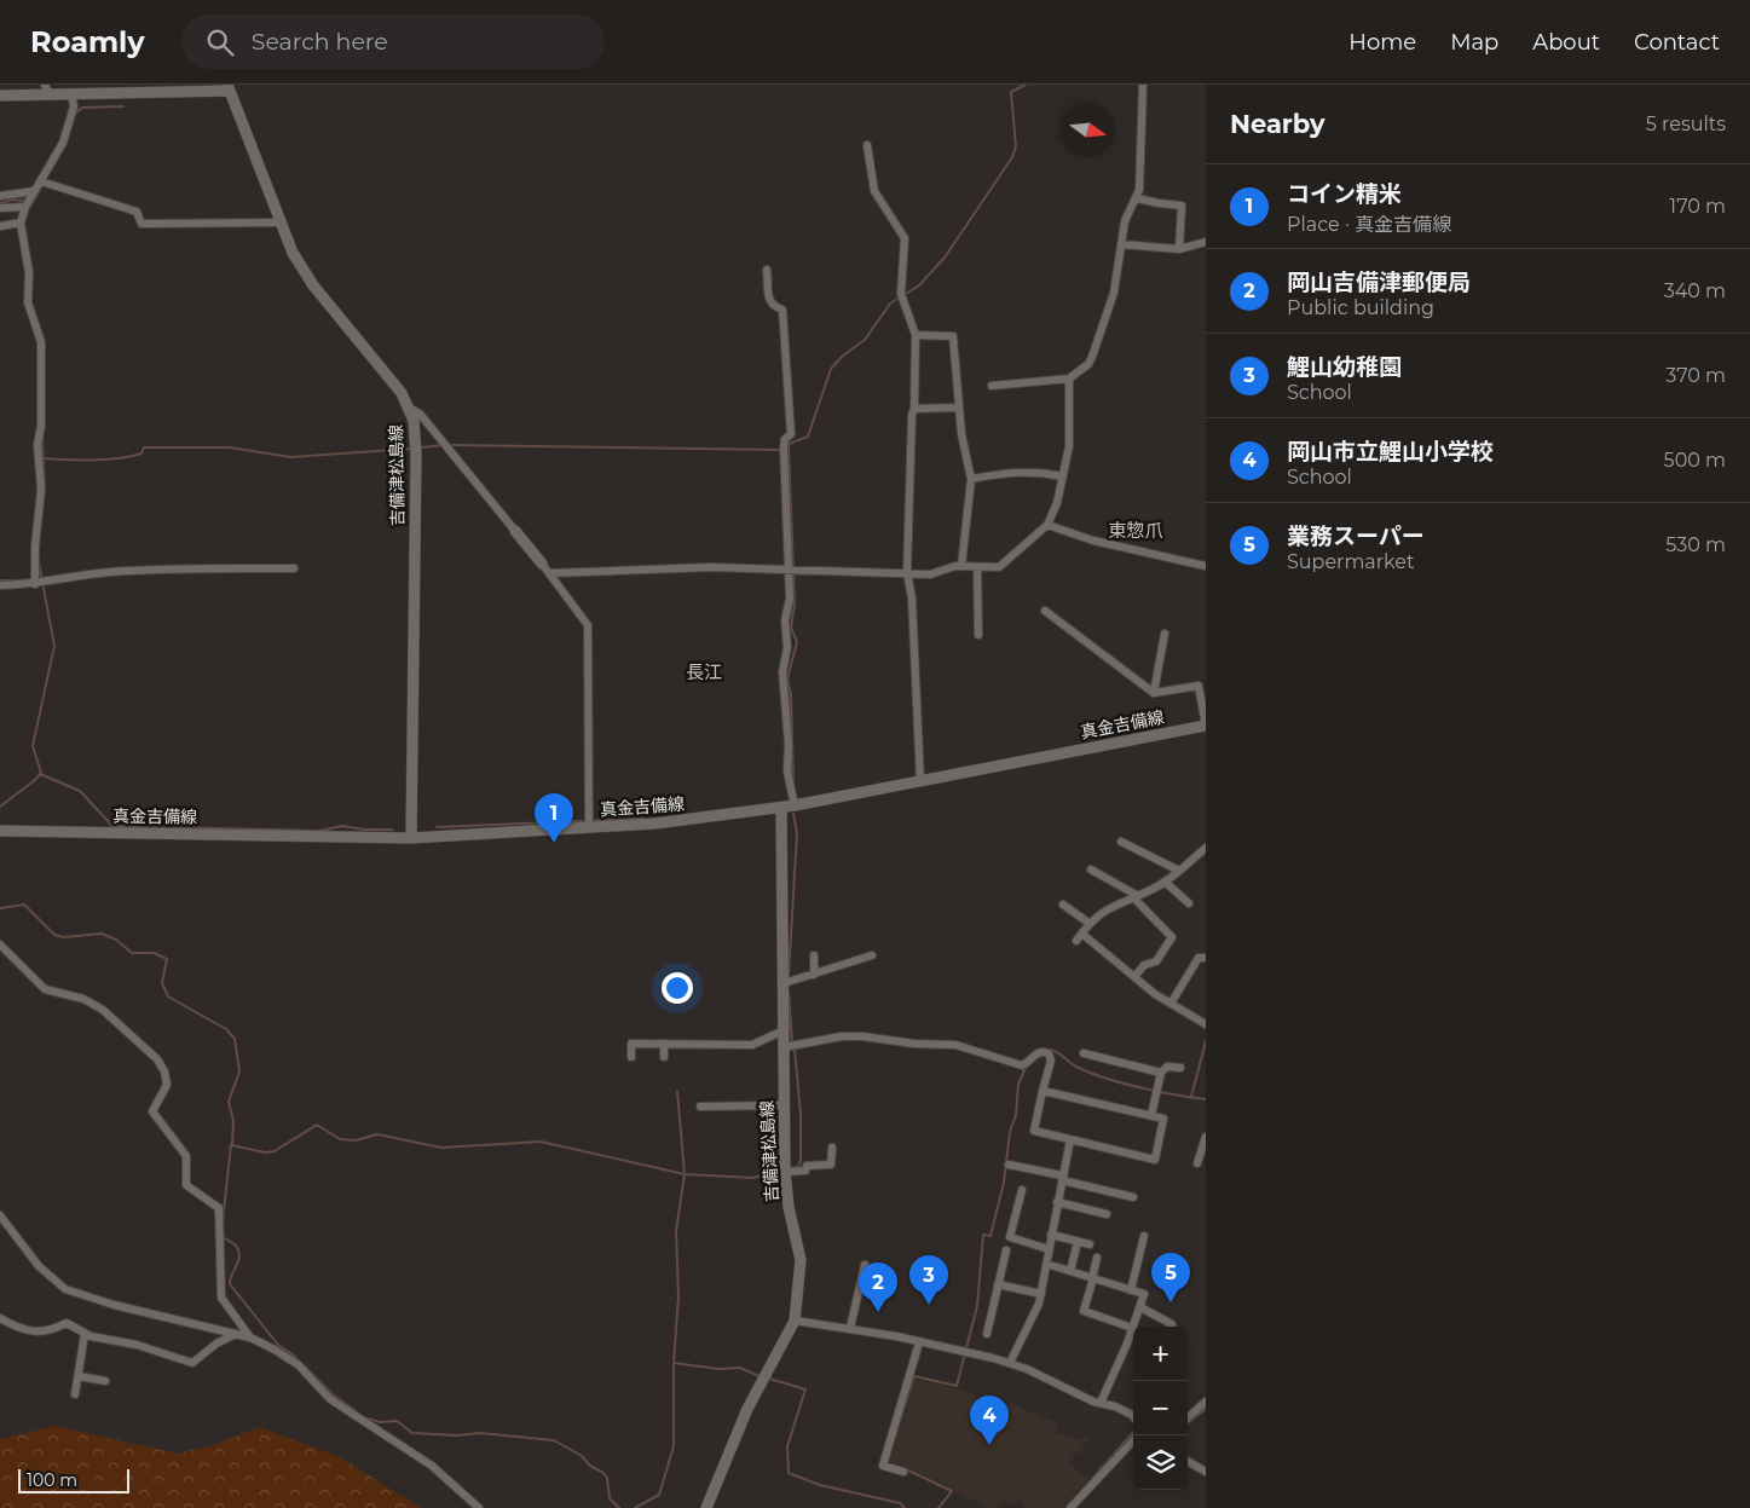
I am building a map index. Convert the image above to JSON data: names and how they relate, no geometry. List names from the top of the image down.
{
  "streets": {
    "main road": ["吉備津松島線", "真金吉備線"]
  },
  "crossings": [
    ["吉備津松島線", "真金吉備線"]
  ],
  "districts": ["東惣爪", "長江"],
  "scale_bar": "100 m",
  "north": "right",
  "page": {
    "header": "Roamly",
    "search": "Search here",
    "nav": [
      "Home",
      "Map",
      "About",
      "Contact"
    ],
    "heading": ["Nearby", "5 results"],
    "list": [
      {
        "mark": "1",
        "name": "コイン精米",
        "note": "Place · 真金吉備線",
        "value": "170 m"
      },
      {
        "mark": "2",
        "name": "岡山吉備津郵便局",
        "note": "Public building",
        "value": "340 m"
      },
      {
        "mark": "3",
        "name": "鯉山幼稚園",
        "note": "School",
        "value": "370 m"
      },
      {
        "mark": "4",
        "name": "岡山市立鯉山小学校",
        "note": "School",
        "value": "500 m"
      },
      {
        "mark": "5",
        "name": "業務スーパー",
        "note": "Supermarket",
        "value": "530 m"
      }
    ],
    "pins": [
      "1",
      "5",
      "3",
      "2",
      "4"
    ],
    "map_buttons": ["+", "−"],
    "scale": "100 m"
  }
}
